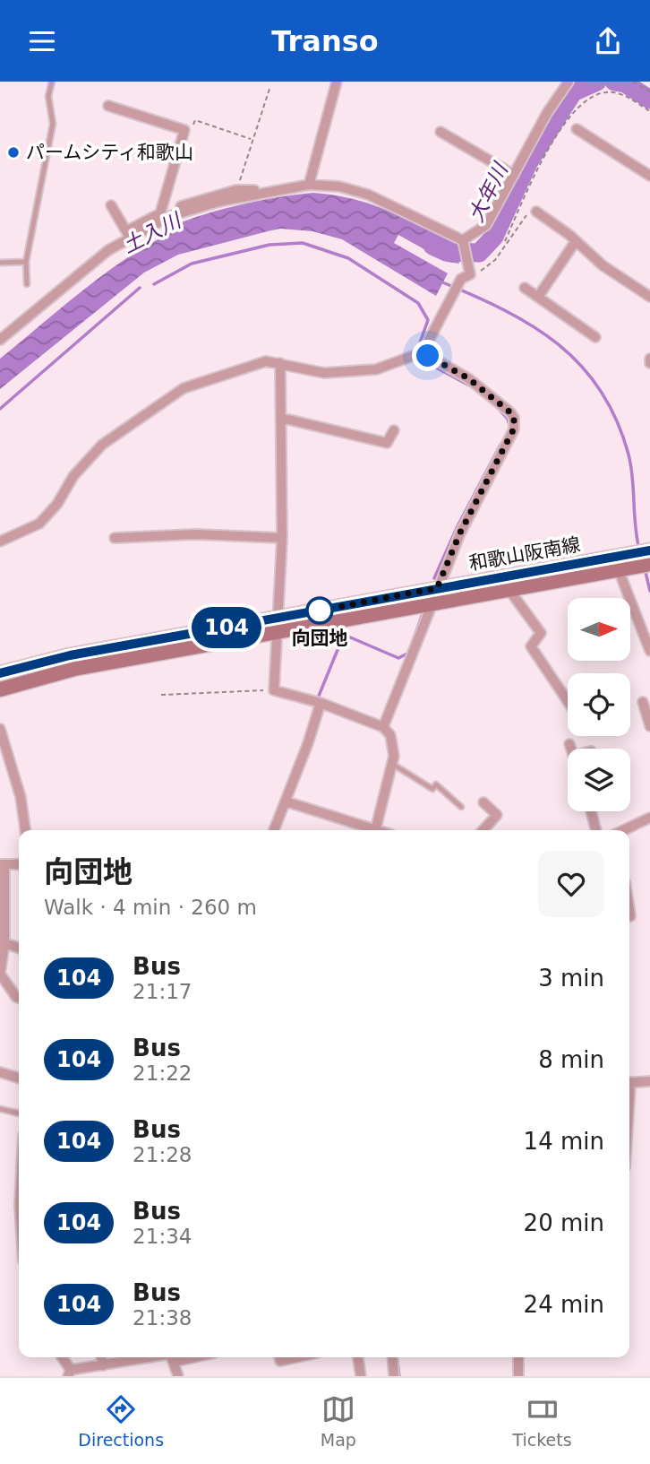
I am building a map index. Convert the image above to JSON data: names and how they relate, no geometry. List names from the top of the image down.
{
  "streets": {
    "main road": ["和歌山阪南線"]
  },
  "water": ["大年川", "土入川"],
  "places": ["パームシティ和歌山", "向団地"],
  "lines": ["bus line 104"],
  "north": "right",
  "page": {
    "header": "Transo",
    "on_map": "104",
    "heading": ["向団地", "Walk · 4 min · 260 m"],
    "list": [
      {
        "mark": "104",
        "name": "Bus",
        "note": "21:17",
        "value": "3 min"
      },
      {
        "mark": "104",
        "name": "Bus",
        "note": "21:22",
        "value": "8 min"
      },
      {
        "mark": "104",
        "name": "Bus",
        "note": "21:28",
        "value": "14 min"
      },
      {
        "mark": "104",
        "name": "Bus",
        "note": "21:34",
        "value": "20 min"
      },
      {
        "mark": "104",
        "name": "Bus",
        "note": "21:38",
        "value": "24 min"
      }
    ],
    "tabs": ["Directions", "Map", "Tickets"]
  }
}
